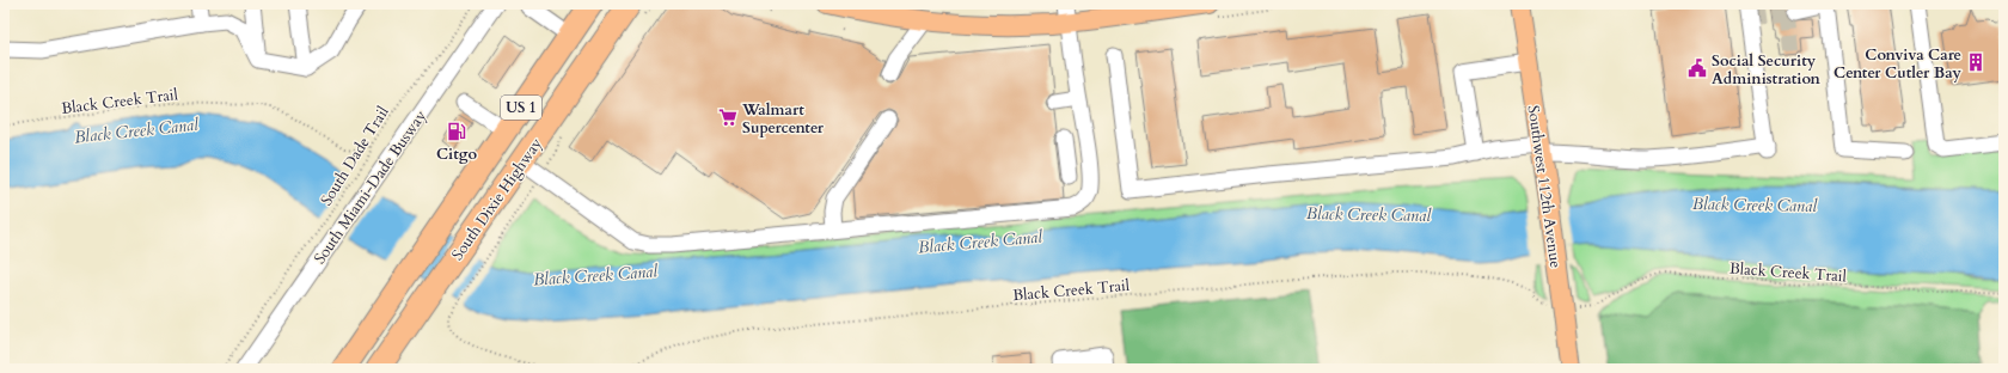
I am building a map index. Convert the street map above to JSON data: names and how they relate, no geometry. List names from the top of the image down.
{
  "streets": {
    "highway": ["US 1", "South Dixie Highway"],
    "main road": ["Southwest 112th Avenue"],
    "street": ["South Miami-Dade Busway"],
    "path": ["Black Creek Trail", "South Dade Trail"]
  },
  "crossings": [
    ["Black Creek Trail", "South Dade Trail"]
  ],
  "water": ["Black Creek Canal"],
  "places": {
    "building": ["Conviva Care Center Cutler Bay"],
    "public building": ["Social Security Administration"],
    "supermarket": ["Walmart Supercenter"],
    "fuel station": ["Citgo"]
  }
}
